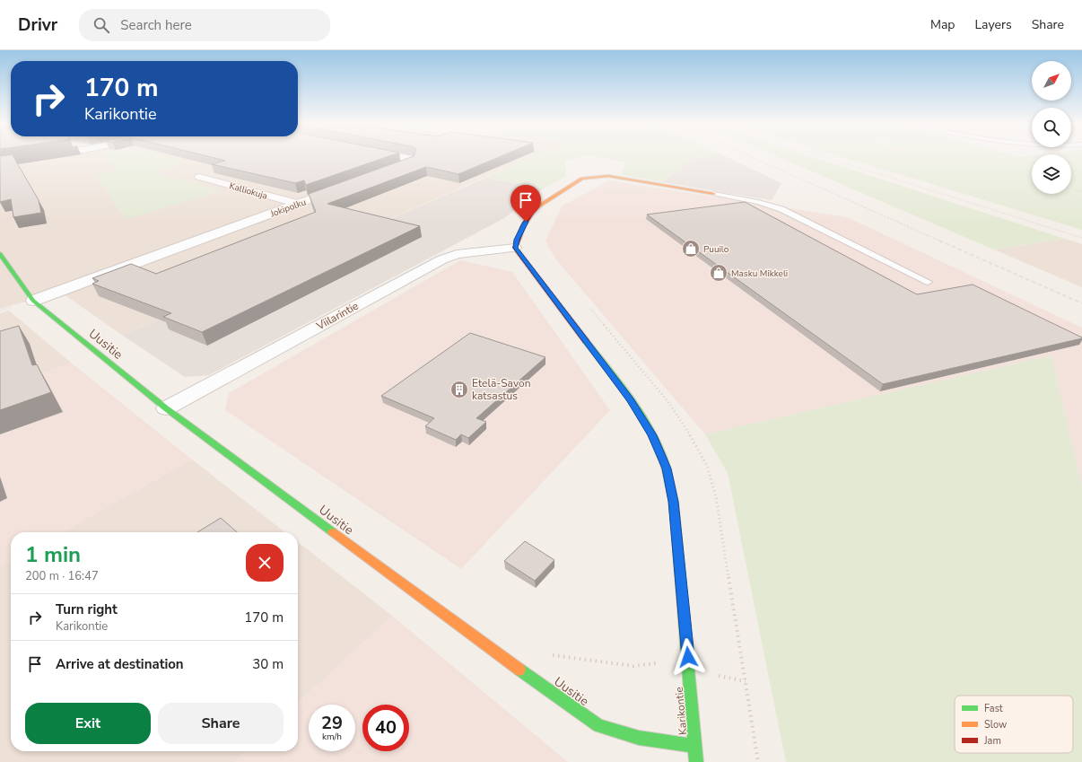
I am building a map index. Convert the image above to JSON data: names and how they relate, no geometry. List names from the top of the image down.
{
  "streets": {
    "street": [
      "Kalliokuja",
      "Jokipolku",
      "Viilarintie",
      "Uusitie",
      "Karikontie"
    ]
  },
  "crossings": [
    ["Kalliokuja", "Jokipolku"],
    ["Jokipolku", "Uusitie"],
    ["Viilarintie", "Uusitie"],
    ["Viilarintie", "Karikontie"],
    ["Uusitie", "Karikontie"]
  ],
  "places": {
    "shop": ["Puuilo", "Masku Mikkeli"],
    "building": ["Etelä-Savon katsastus"]
  },
  "legend": ["Fast", "Slow", "Jam"],
  "north": "top right",
  "page": {
    "header": "Drivr",
    "search": "Search here",
    "nav": ["Map", "Layers", "Share"],
    "turn": ["170 m", "Karikontie"],
    "heading": ["1 min", "200 m · 16:47"],
    "list": [
      {
        "name": "Turn right",
        "note": "Karikontie",
        "value": "170 m"
      },
      {
        "name": "Arrive at destination",
        "value": "30 m"
      }
    ],
    "buttons": ["Exit", "Share"],
    "speed": "29 km/h",
    "limit": "40"
  }
}
